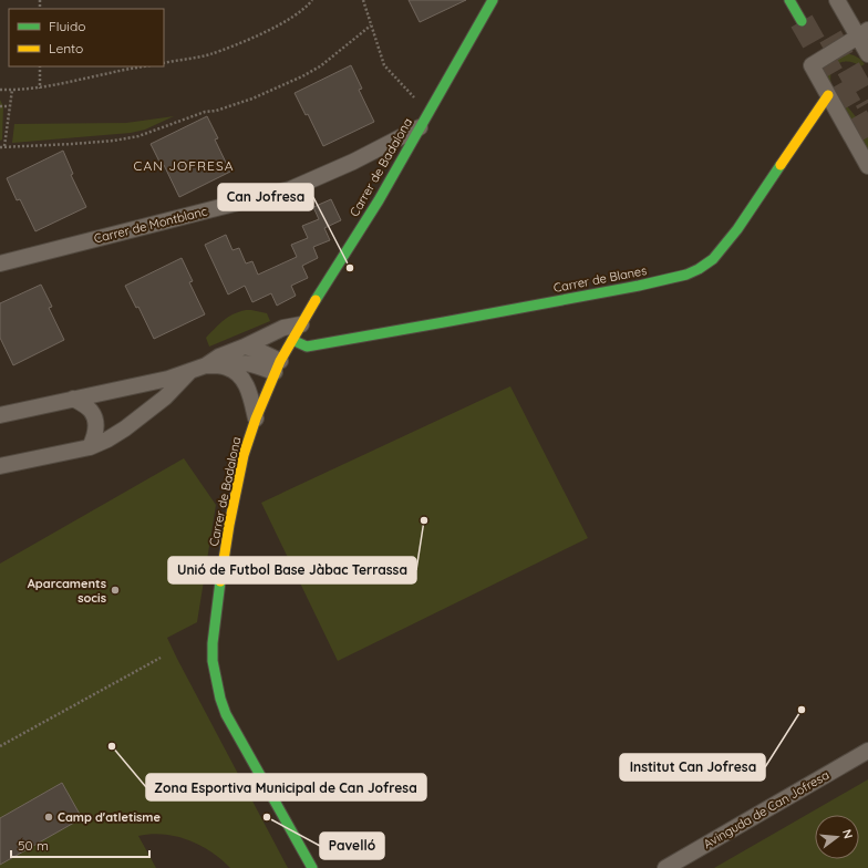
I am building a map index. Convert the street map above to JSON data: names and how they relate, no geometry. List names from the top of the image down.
{
  "streets": {
    "street": [
      "Carrer de Badalona",
      "Carrer de Montblanc",
      "Carrer de Blanes",
      "Avinguda de Can Jofresa"
    ]
  },
  "crossings": [
    ["Carrer de Badalona", "Carrer de Montblanc"],
    ["Carrer de Badalona", "Carrer de Blanes"]
  ],
  "districts": ["CAN JOFRESA"],
  "places": [
    "Can Jofresa",
    "Unió de Futbol Base Jàbac Terrassa",
    "Aparcaments socis",
    "Institut Can Jofresa",
    "Zona Esportiva Municipal de Can Jofresa",
    "Camp d'atletisme",
    "Pavelló"
  ],
  "legend": ["Fluido", "Lento"],
  "scale_bar": "50 m",
  "north": "right"
}
